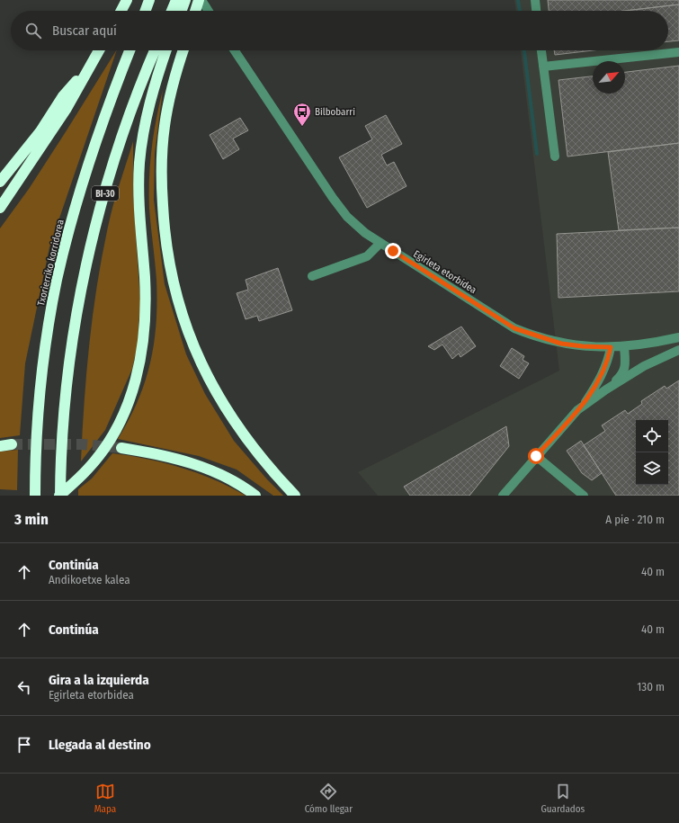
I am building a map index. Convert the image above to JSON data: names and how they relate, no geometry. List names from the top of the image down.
{
  "streets": {
    "highway": ["BI-30", "Txorierriko korridorea"],
    "street": ["Egirleta etorbidea"]
  },
  "places": {
    "bus stop": ["Bilbobarri"]
  },
  "north": "top right",
  "page": {
    "search": "Buscar aquí",
    "heading": ["3 min", "A pie · 210 m"],
    "list": [
      ["Continúa", "Andikoetxe kalea", "40 m"],
      ["Continúa", "40 m"],
      ["Gira a la izquierda", "Egirleta etorbidea", "130 m"],
      "Llegada al destino"
    ],
    "nav": ["Mapa", "Cómo llegar", "Guardados"]
  }
}
